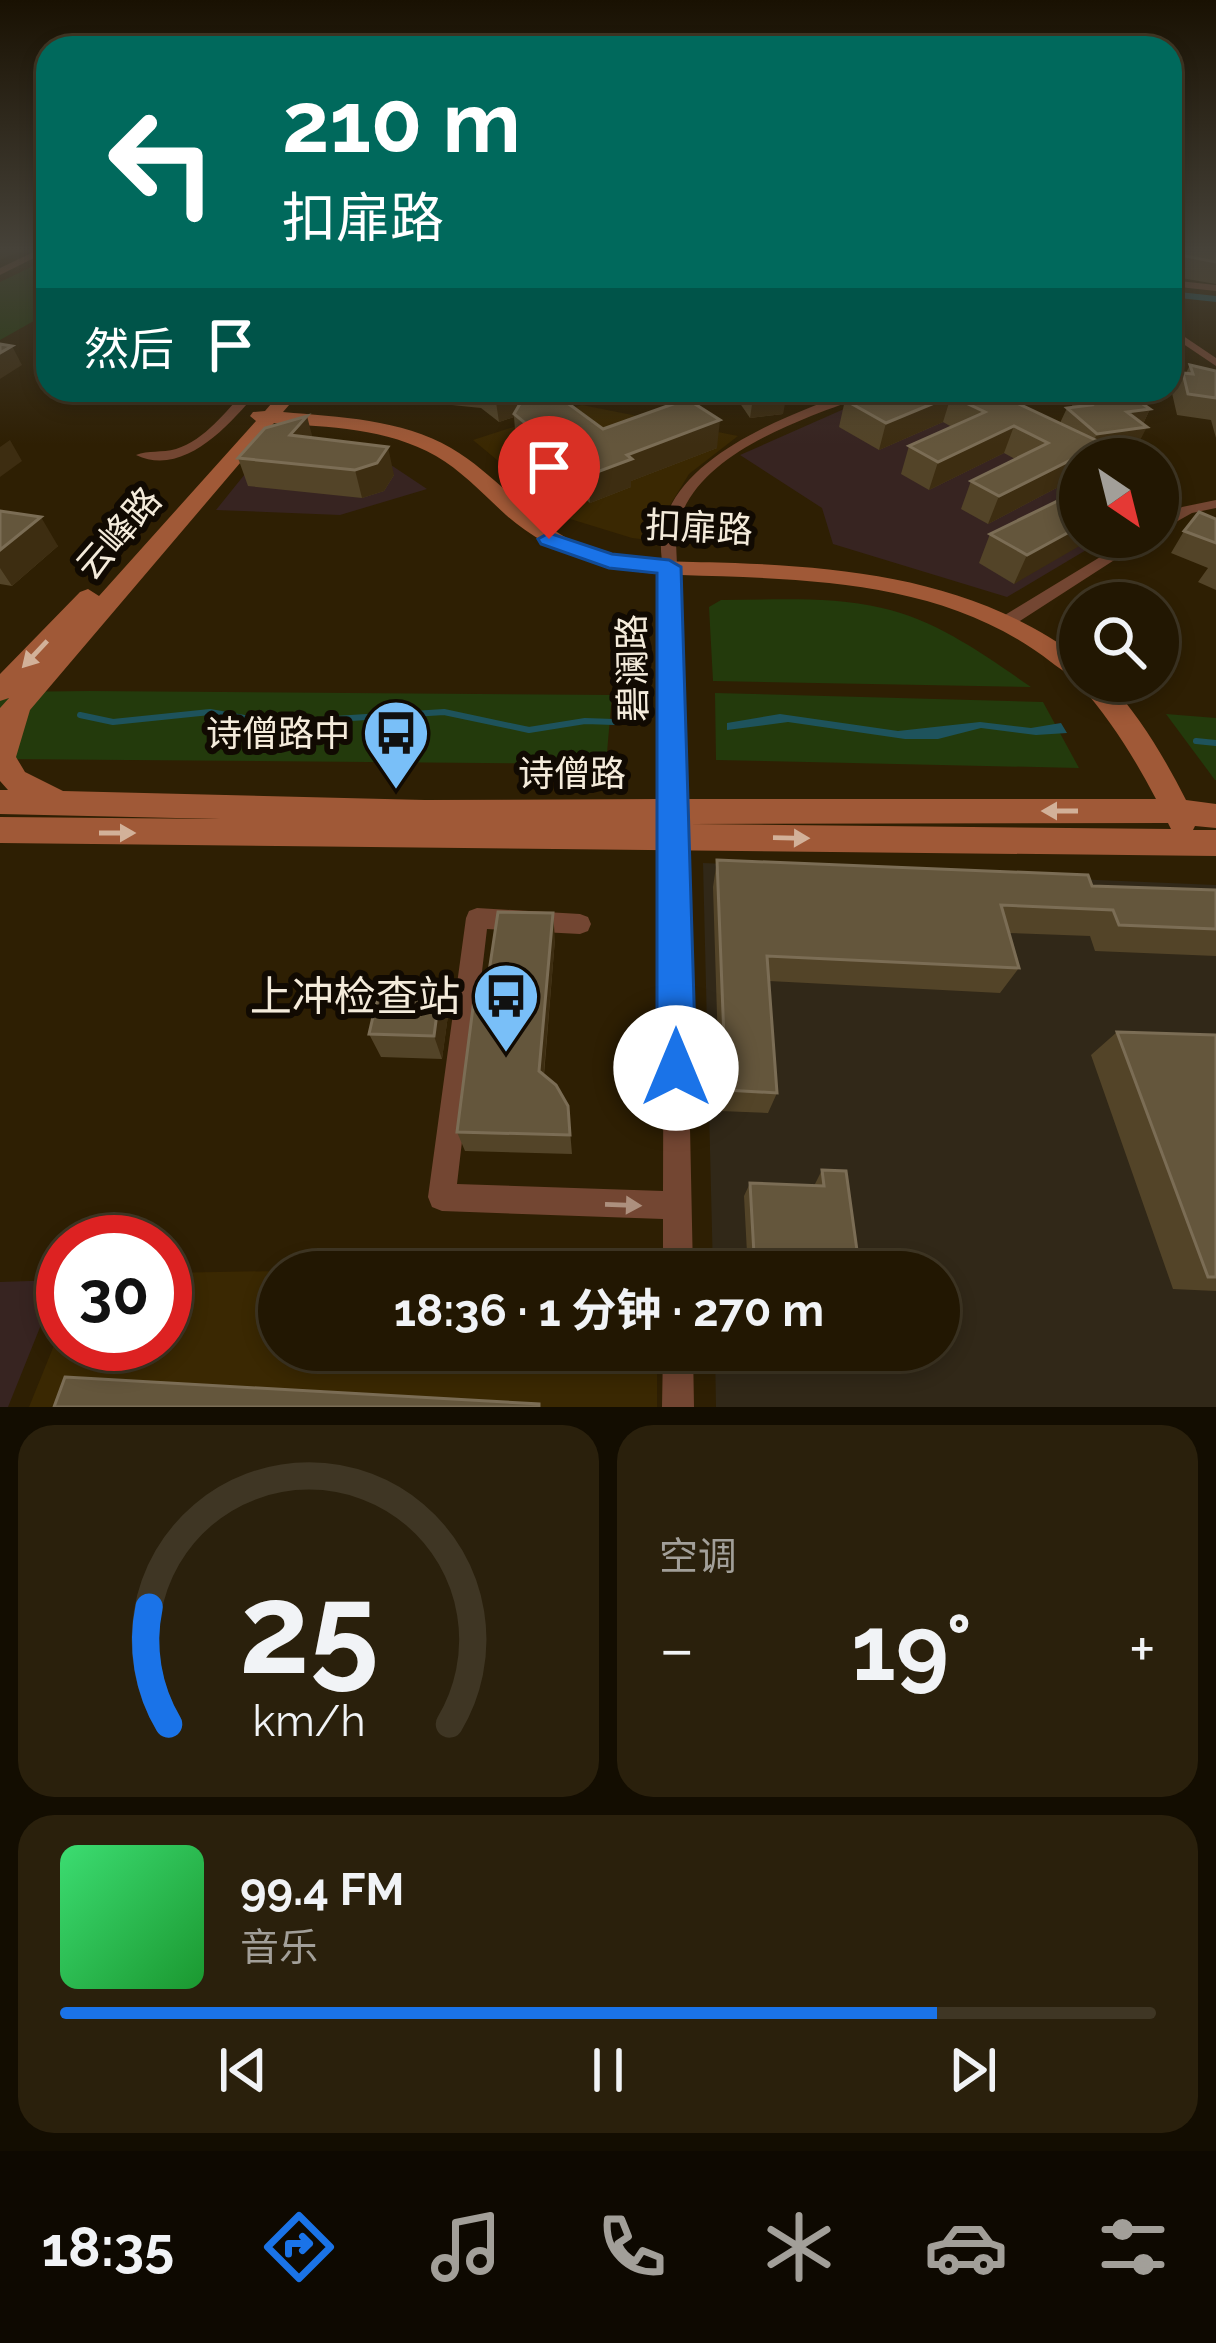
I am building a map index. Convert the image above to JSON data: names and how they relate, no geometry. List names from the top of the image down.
{
  "streets": {
    "street": [
      "扣扉路",
      "云峰路",
      "碧澜路",
      "诗僧路"
    ]
  },
  "crossings": [
    ["扣扉路", "云峰路"],
    ["扣扉路", "碧澜路"],
    ["碧澜路", "诗僧路"]
  ],
  "places": {
    "bus stop": ["诗僧路中", "上冲检查站"]
  },
  "north": "bottom right",
  "page": {
    "turn": ["210 m", "扣扉路"],
    "then": "然后",
    "limit": "30",
    "trip": "18:36 · 1 分钟 · 270 m",
    "tile": "空调",
    "heat": ["−", "19°", "+"],
    "song": ["99.4 FM", "音乐"],
    "tabs": "18:35",
    "gauge": ["25", "km/h"]
  }
}
